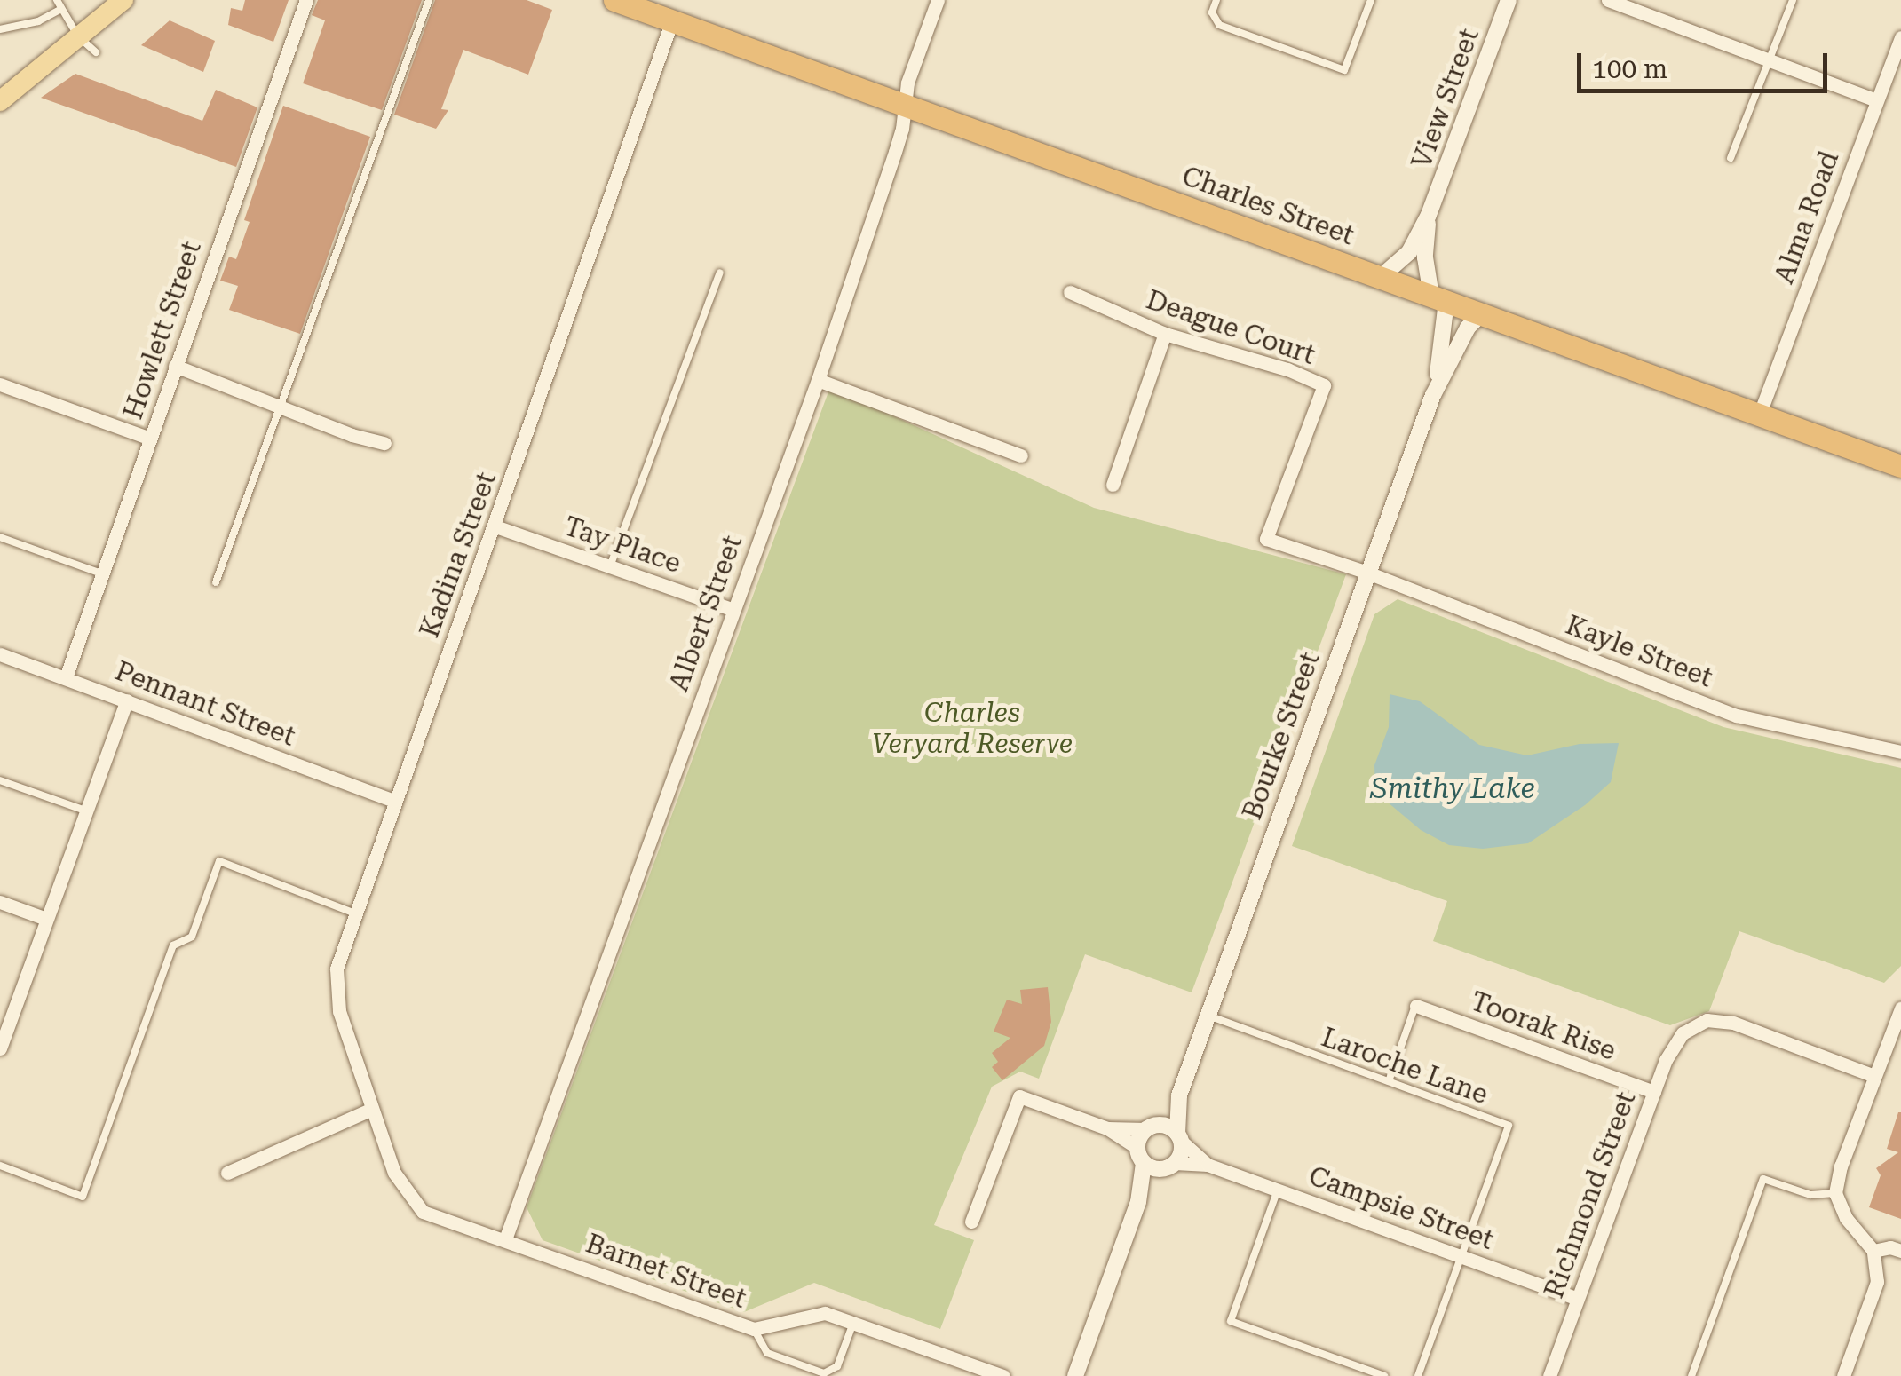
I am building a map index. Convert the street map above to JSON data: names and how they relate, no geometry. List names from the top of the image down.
{
  "streets": {
    "highway": ["Charles Street"],
    "street": [
      "View Street",
      "Alma Road",
      "Deague Court",
      "Howlett Street",
      "Tay Place",
      "Kadina Street",
      "Albert Street",
      "Kayle Street",
      "Pennant Street",
      "Bourke Street",
      "Toorak Rise",
      "Richmond Street",
      "Campsie Street",
      "Barnet Street"
    ],
    "lane": ["Laroche Lane"]
  },
  "crossings": [
    ["View Street", "Charles Street"],
    ["View Street", "Bourke Street"],
    ["Charles Street", "Alma Road"],
    ["Charles Street", "Kadina Street"],
    ["Charles Street", "Albert Street"],
    ["Charles Street", "Bourke Street"],
    ["Deague Court", "Kayle Street"],
    ["Howlett Street", "Pennant Street"],
    ["Tay Place", "Kadina Street"],
    ["Tay Place", "Albert Street"],
    ["Kadina Street", "Pennant Street"],
    ["Kadina Street", "Barnet Street"],
    ["Albert Street", "Barnet Street"],
    ["Kayle Street", "Bourke Street"],
    ["Bourke Street", "Laroche Lane"],
    ["Bourke Street", "Campsie Street"],
    ["Toorak Rise", "Richmond Street"],
    ["Laroche Lane", "Campsie Street"],
    ["Richmond Street", "Campsie Street"]
  ],
  "water": ["Smithy Lake"],
  "parks": ["Charles Veryard Reserve"],
  "scale_bar": "100 m"
}
